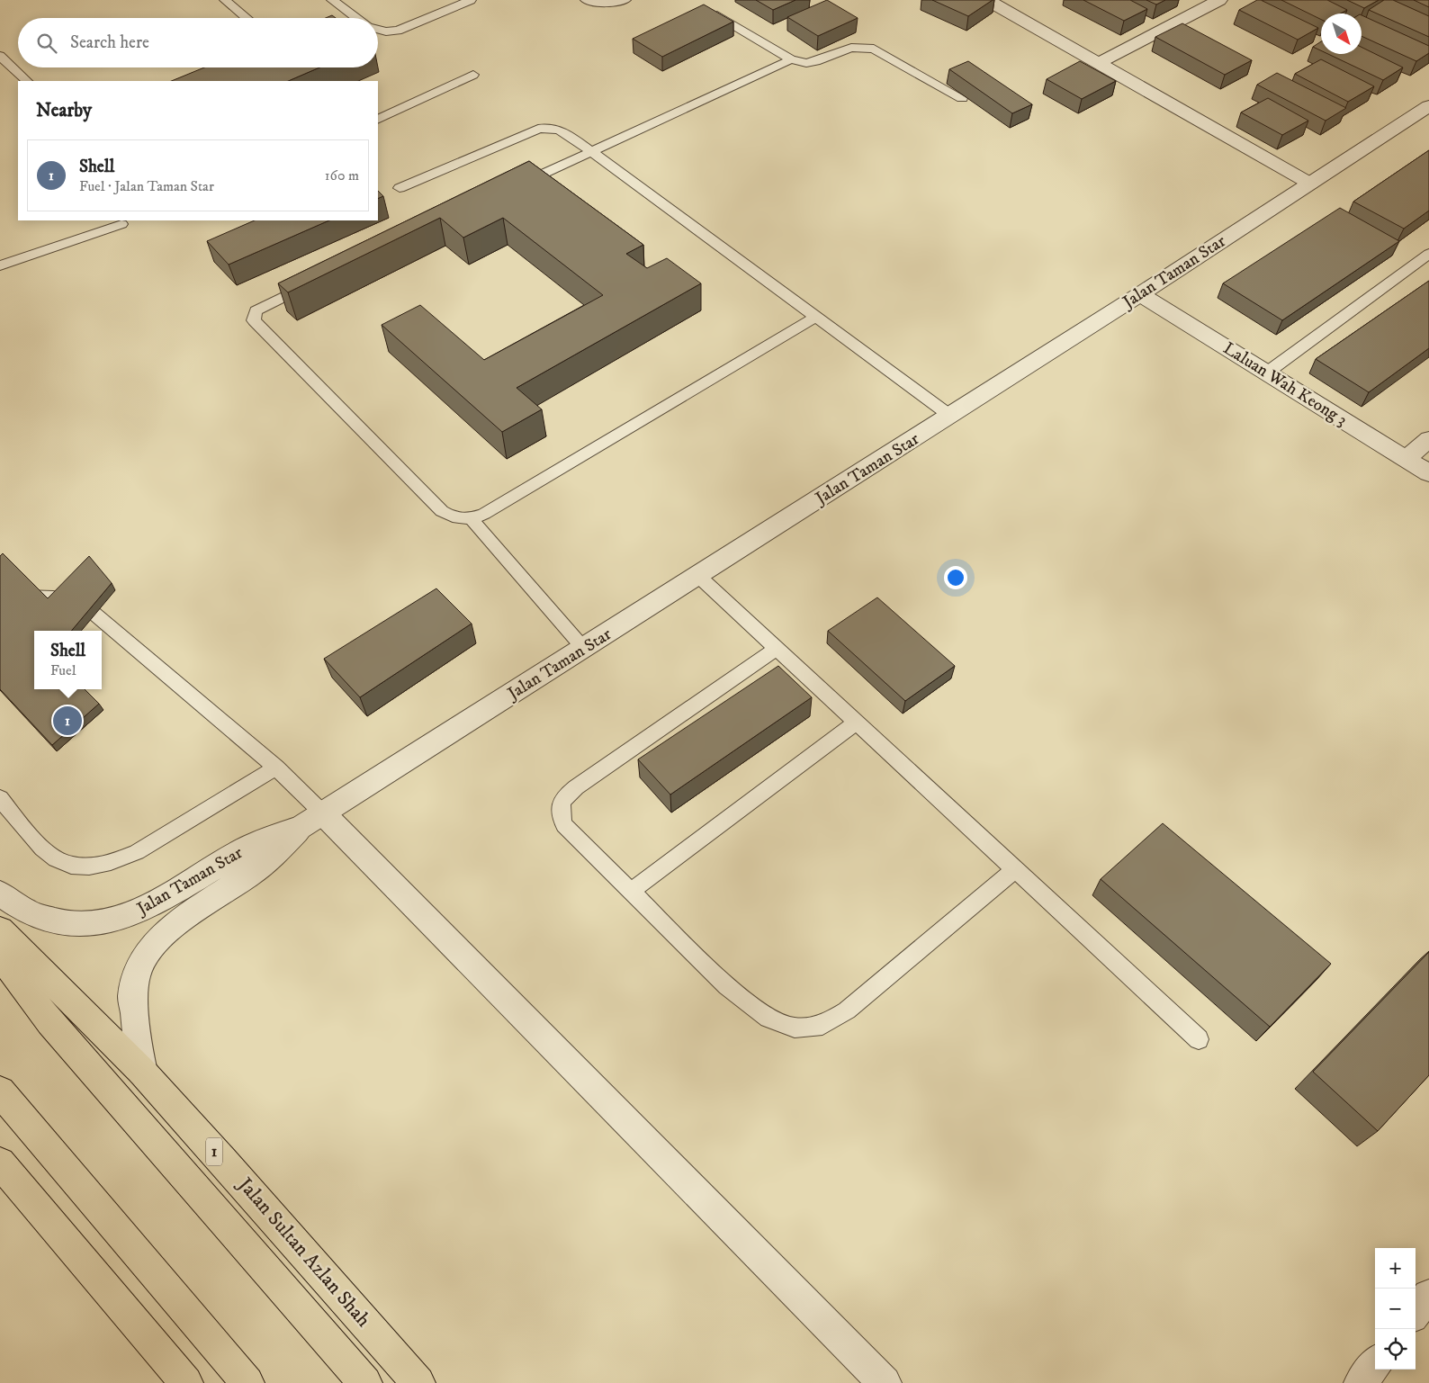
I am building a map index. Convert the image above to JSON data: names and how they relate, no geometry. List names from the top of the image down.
{
  "streets": {
    "main road": ["1", "Jalan Sultan Azlan Shah"],
    "street": ["Jalan Taman Star", "Laluan Wah Keong 3"]
  },
  "crossings": [
    ["Jalan Taman Star", "Laluan Wah Keong 3"],
    ["Jalan Taman Star", "Jalan Sultan Azlan Shah"]
  ],
  "north": "bottom right",
  "page": {
    "search": "Search here",
    "heading": "Nearby",
    "list": [
      {
        "mark": "1",
        "name": "Shell",
        "note": "Fuel · Jalan Taman Star",
        "value": "160 m"
      }
    ],
    "popup": ["Shell", "Fuel"],
    "pins": "1",
    "map_buttons": ["+", "−"]
  }
}
